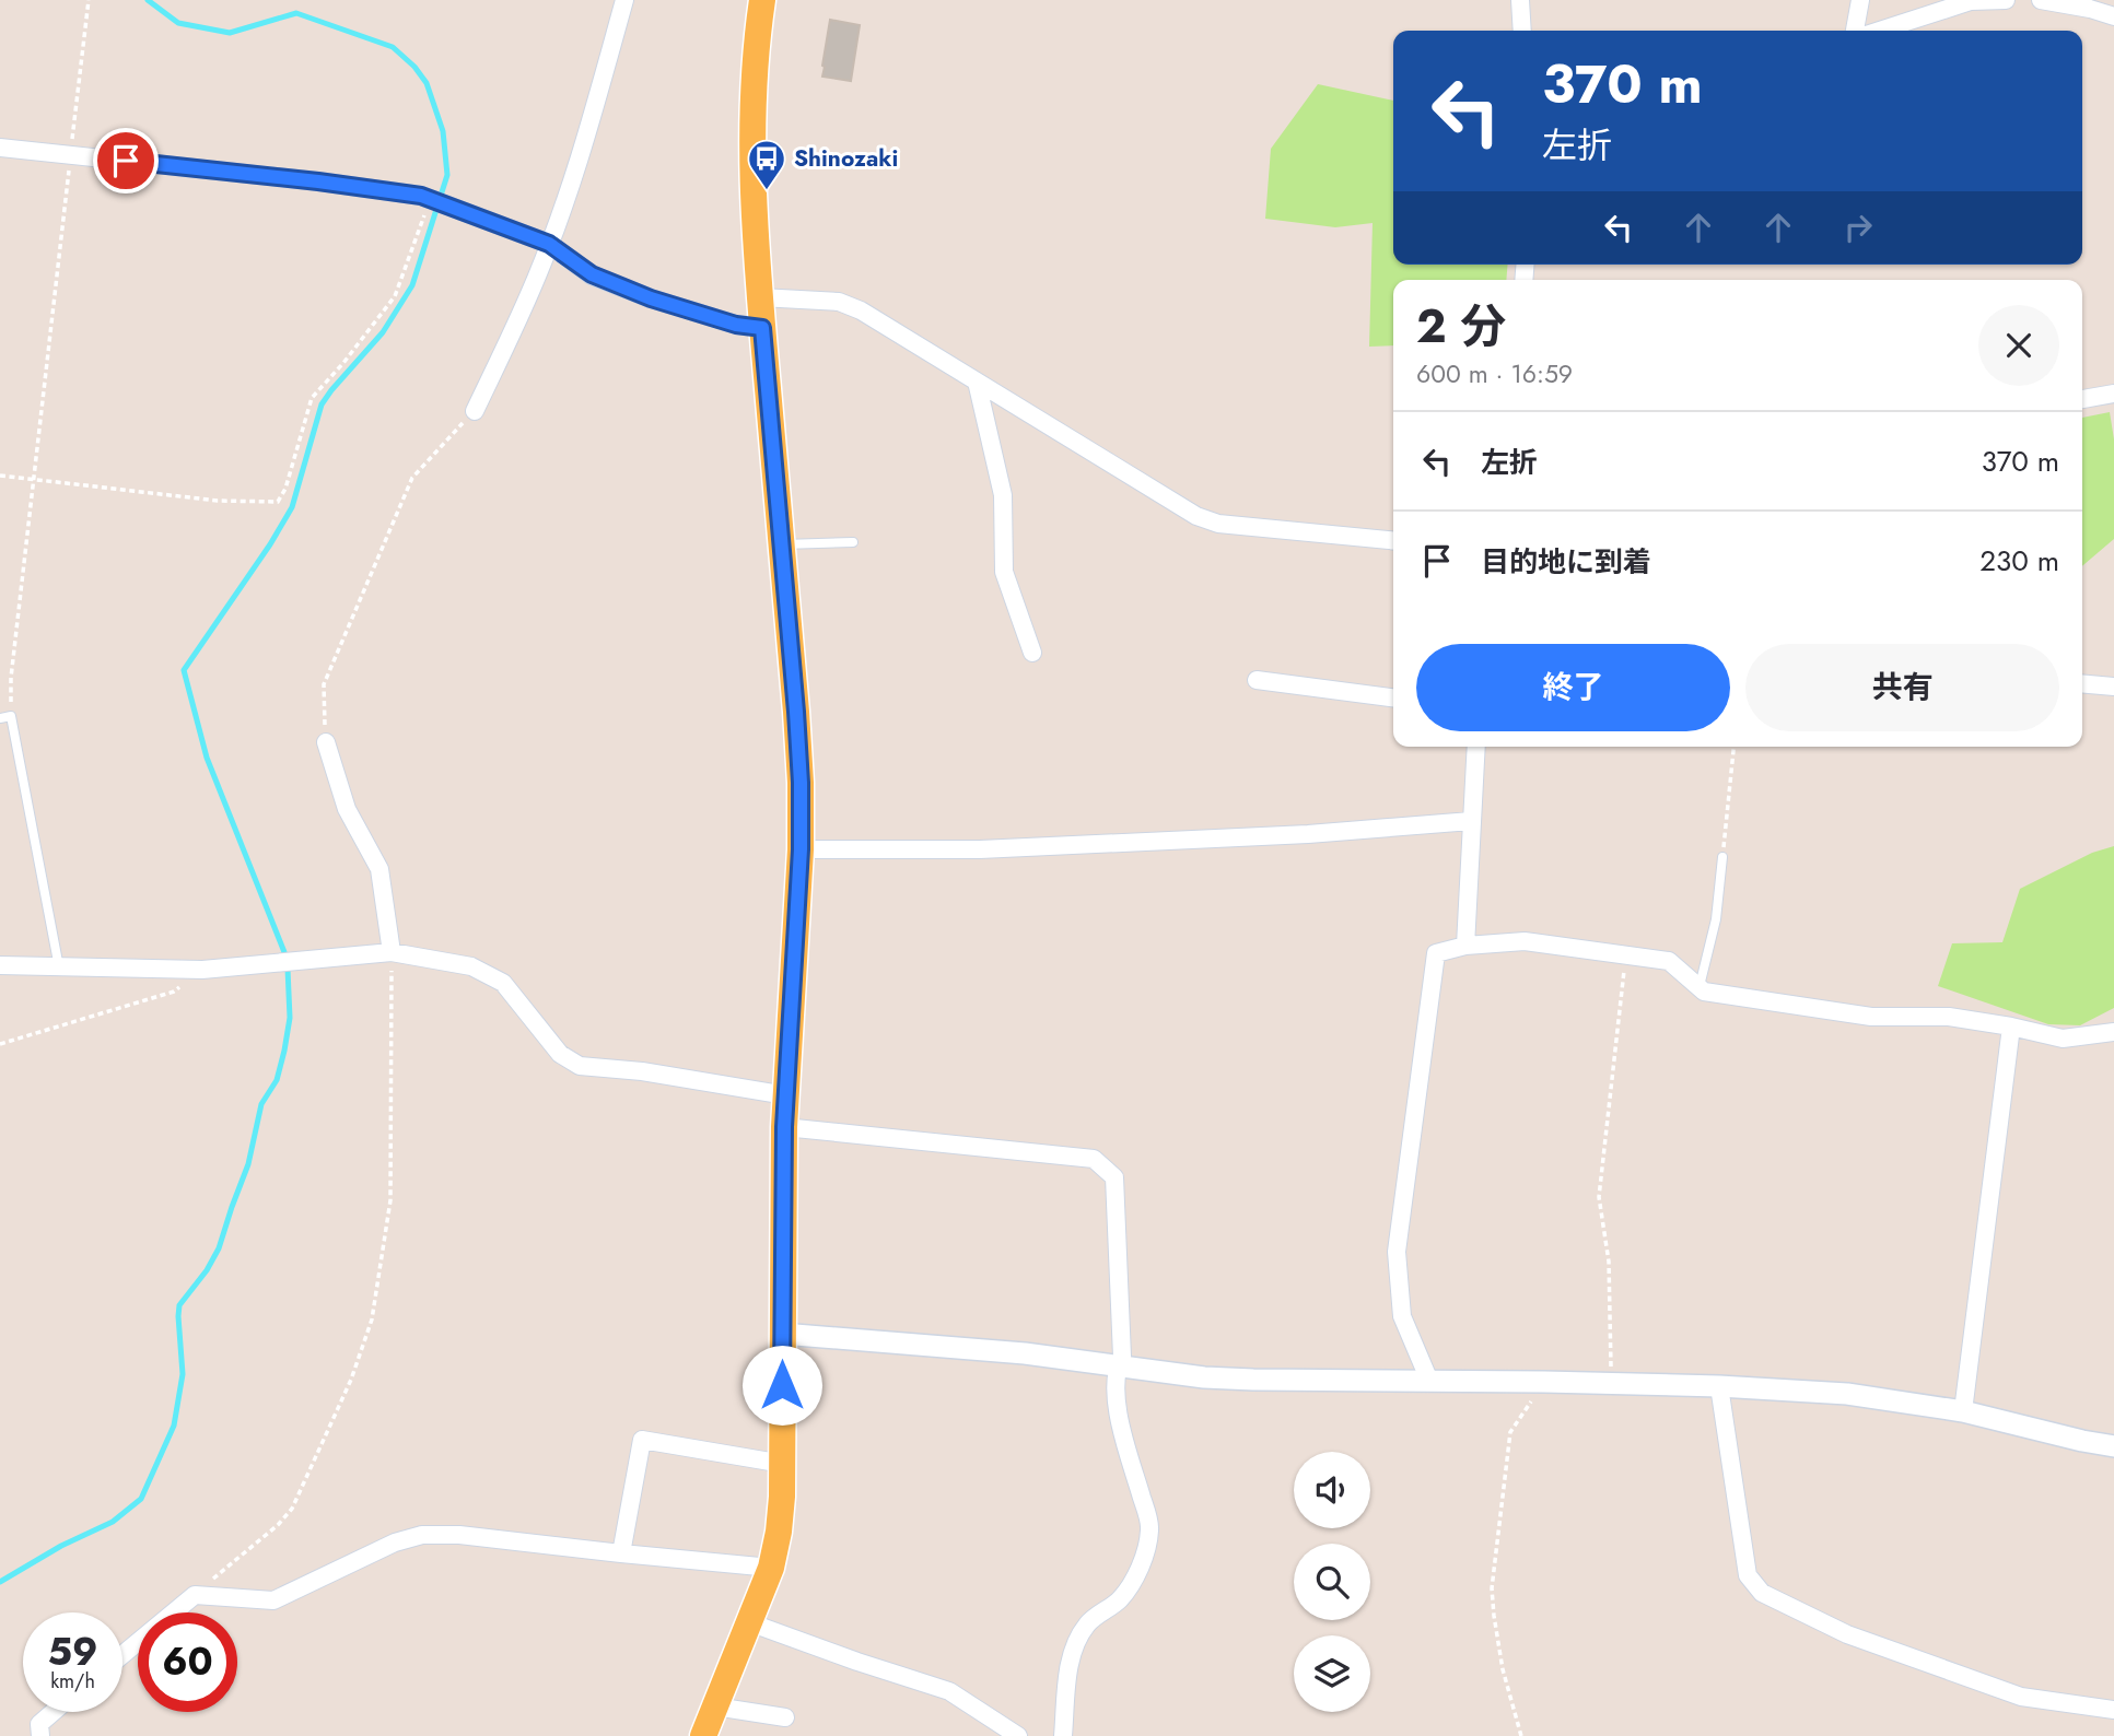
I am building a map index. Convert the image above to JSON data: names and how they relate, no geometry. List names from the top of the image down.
{
  "places": {
    "bus stop": ["Shinozaki"]
  },
  "page": {
    "turn": ["370 m", "左折"],
    "heading": ["2 分", "600 m · 16:59"],
    "list": [
      {
        "name": "左折",
        "value": "370 m"
      },
      {
        "name": "目的地に到着",
        "value": "230 m"
      }
    ],
    "buttons": ["終了", "共有"],
    "speed": "59 km/h",
    "limit": "60"
  }
}
